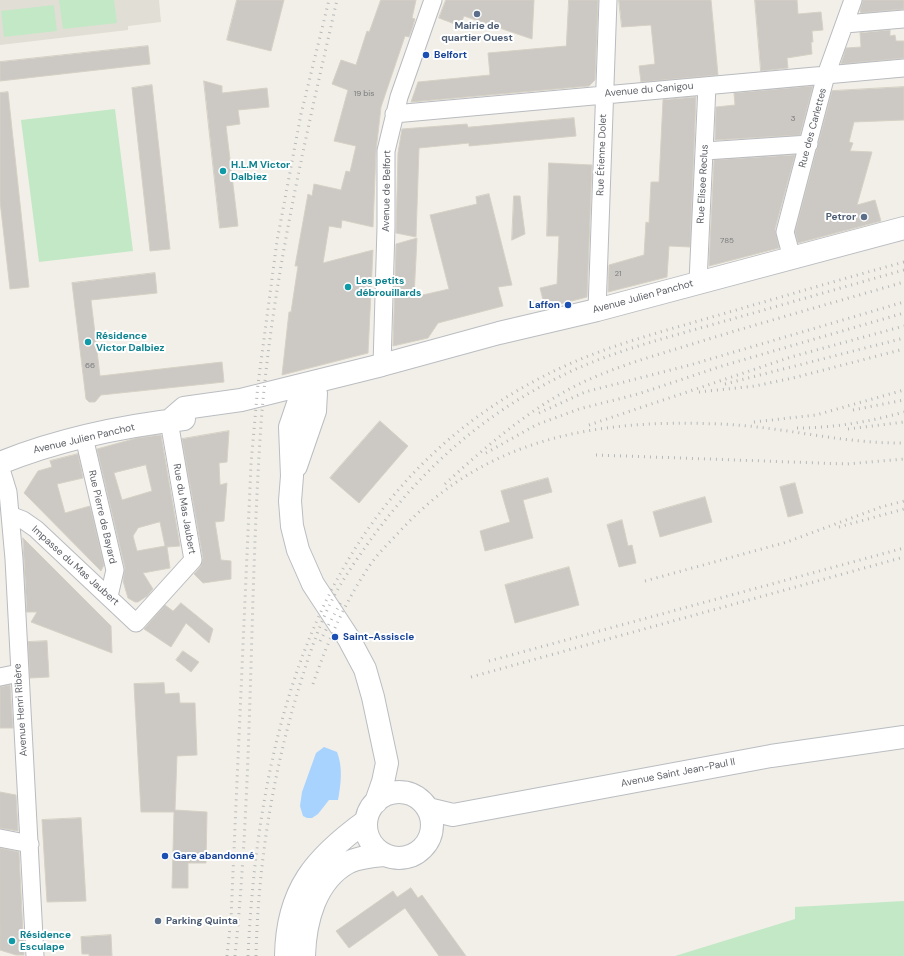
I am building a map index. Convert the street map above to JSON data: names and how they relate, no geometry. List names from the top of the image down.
{
  "streets": {
    "street": [
      "Avenue du Canigou",
      "Rue des Carlettes",
      "Rue Étienne Dolet",
      "Rue Elisee Reclus",
      "Avenue de Belfort",
      "Avenue Julien Panchot",
      "Rue du Mas Jaubert",
      "Rue Pierre de Bayard",
      "Impasse du Mas Jaubert",
      "Avenue Henri Ribère",
      "Avenue Saint Jean-Paul II"
    ]
  },
  "crossings": [
    ["Avenue du Canigou", "Rue des Carlettes"],
    ["Avenue du Canigou", "Rue Étienne Dolet"],
    ["Avenue du Canigou", "Rue Elisee Reclus"],
    ["Avenue du Canigou", "Avenue de Belfort"],
    ["Rue des Carlettes", "Avenue Julien Panchot"],
    ["Rue Étienne Dolet", "Avenue Julien Panchot"],
    ["Rue Elisee Reclus", "Avenue Julien Panchot"],
    ["Avenue de Belfort", "Avenue Julien Panchot"],
    ["Avenue Julien Panchot", "Rue du Mas Jaubert"],
    ["Avenue Julien Panchot", "Rue Pierre de Bayard"],
    ["Rue du Mas Jaubert", "Impasse du Mas Jaubert"],
    ["Rue Pierre de Bayard", "Impasse du Mas Jaubert"],
    ["Impasse du Mas Jaubert", "Avenue Henri Ribère"]
  ],
  "places": [
    "Mairie de quartier Ouest",
    "Belfort",
    "H.L.M Victor Dalbiez",
    "Petror",
    "Les petits débrouillards",
    "Laffon",
    "Résidence Victor Dalbiez",
    "Saint-Assiscle",
    "Gare abandonné",
    "Parking Quinta",
    "Résidence Esculape"
  ],
  "house_numbers": [
    "19 bis",
    "3",
    "785",
    "21",
    "66"
  ]
}
